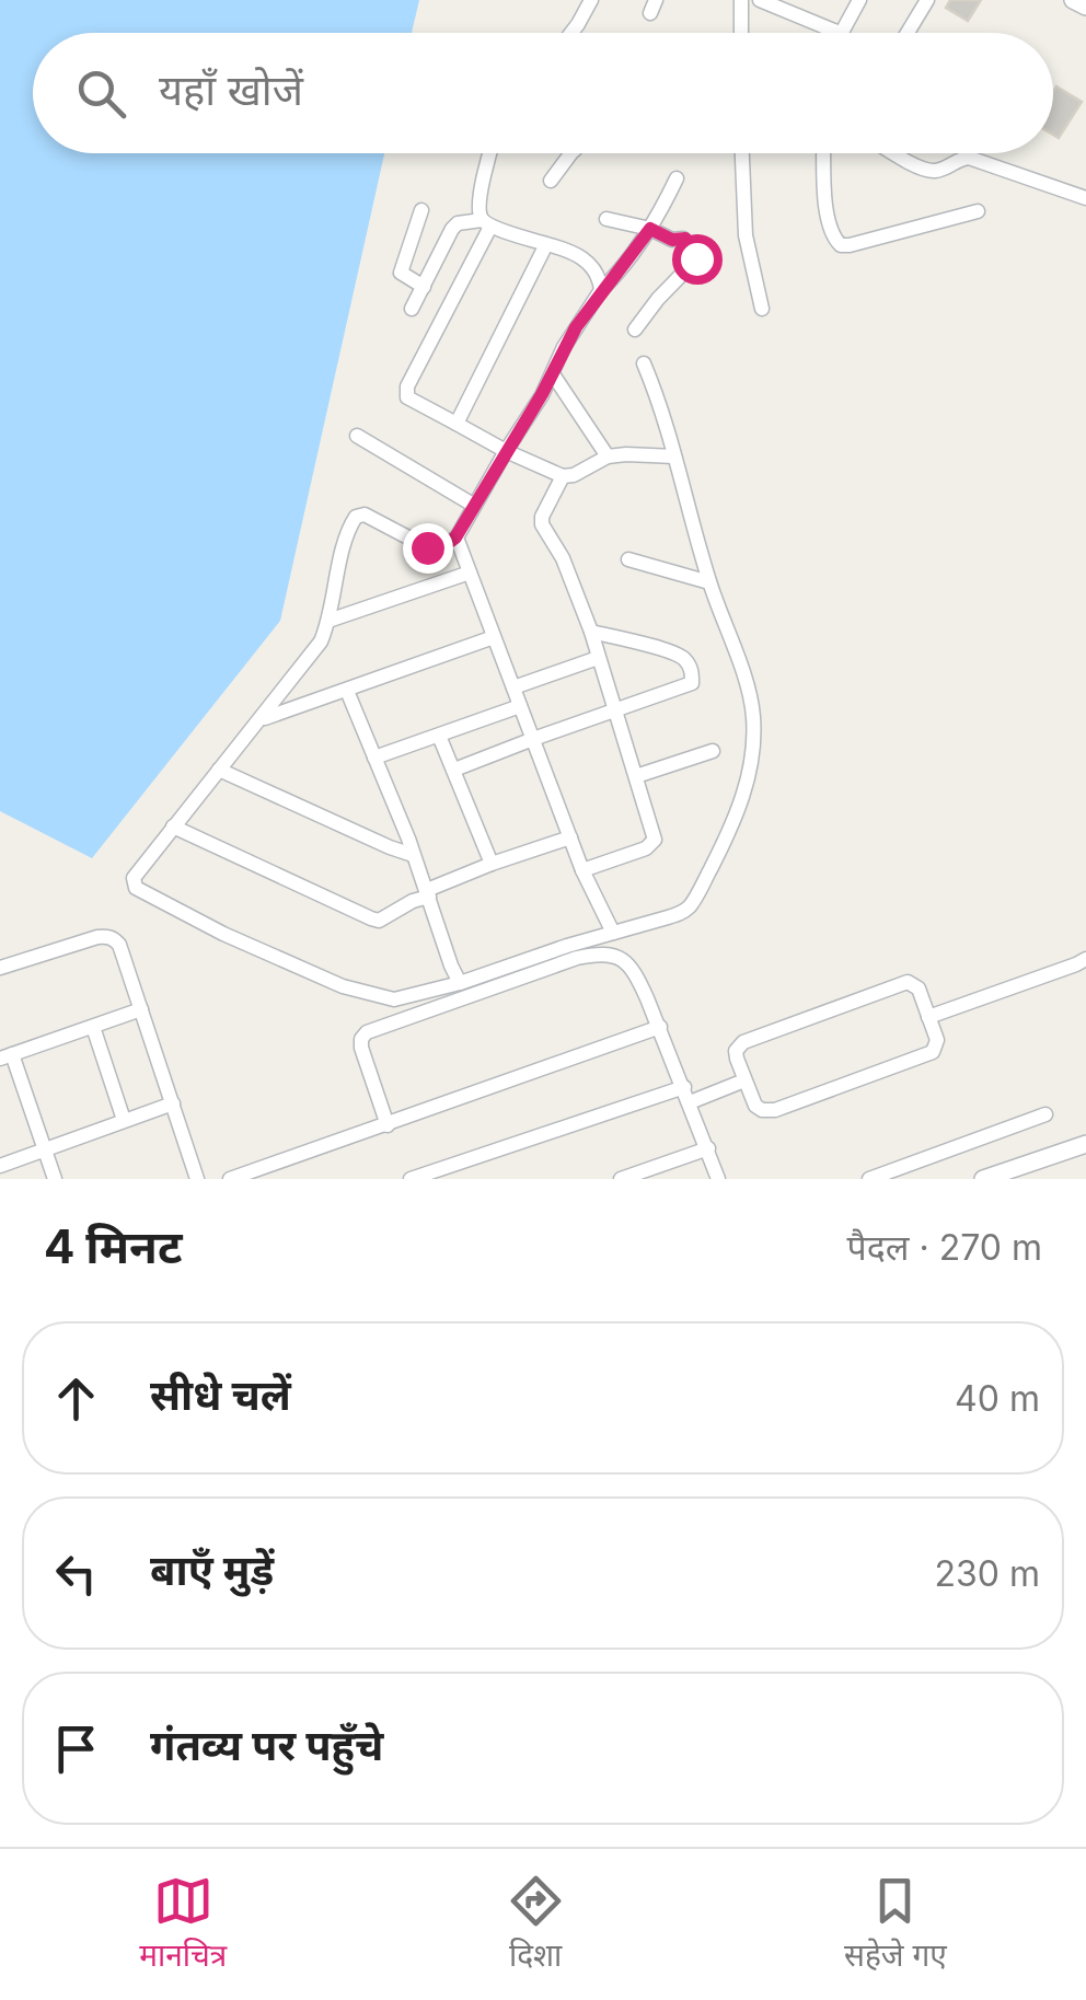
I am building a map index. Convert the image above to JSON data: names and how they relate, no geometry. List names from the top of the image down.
{
  "page": {
    "search": "यहाँ खोजें",
    "heading": ["4 मिनट", "पैदल · 270 m"],
    "list": [
      ["सीधे चलें", "40 m"],
      ["बाएँ मुड़ें", "230 m"],
      "गंतव्य पर पहुँचे"
    ],
    "nav": ["मानचित्र", "दिशा", "सहेजे गए"]
  }
}
